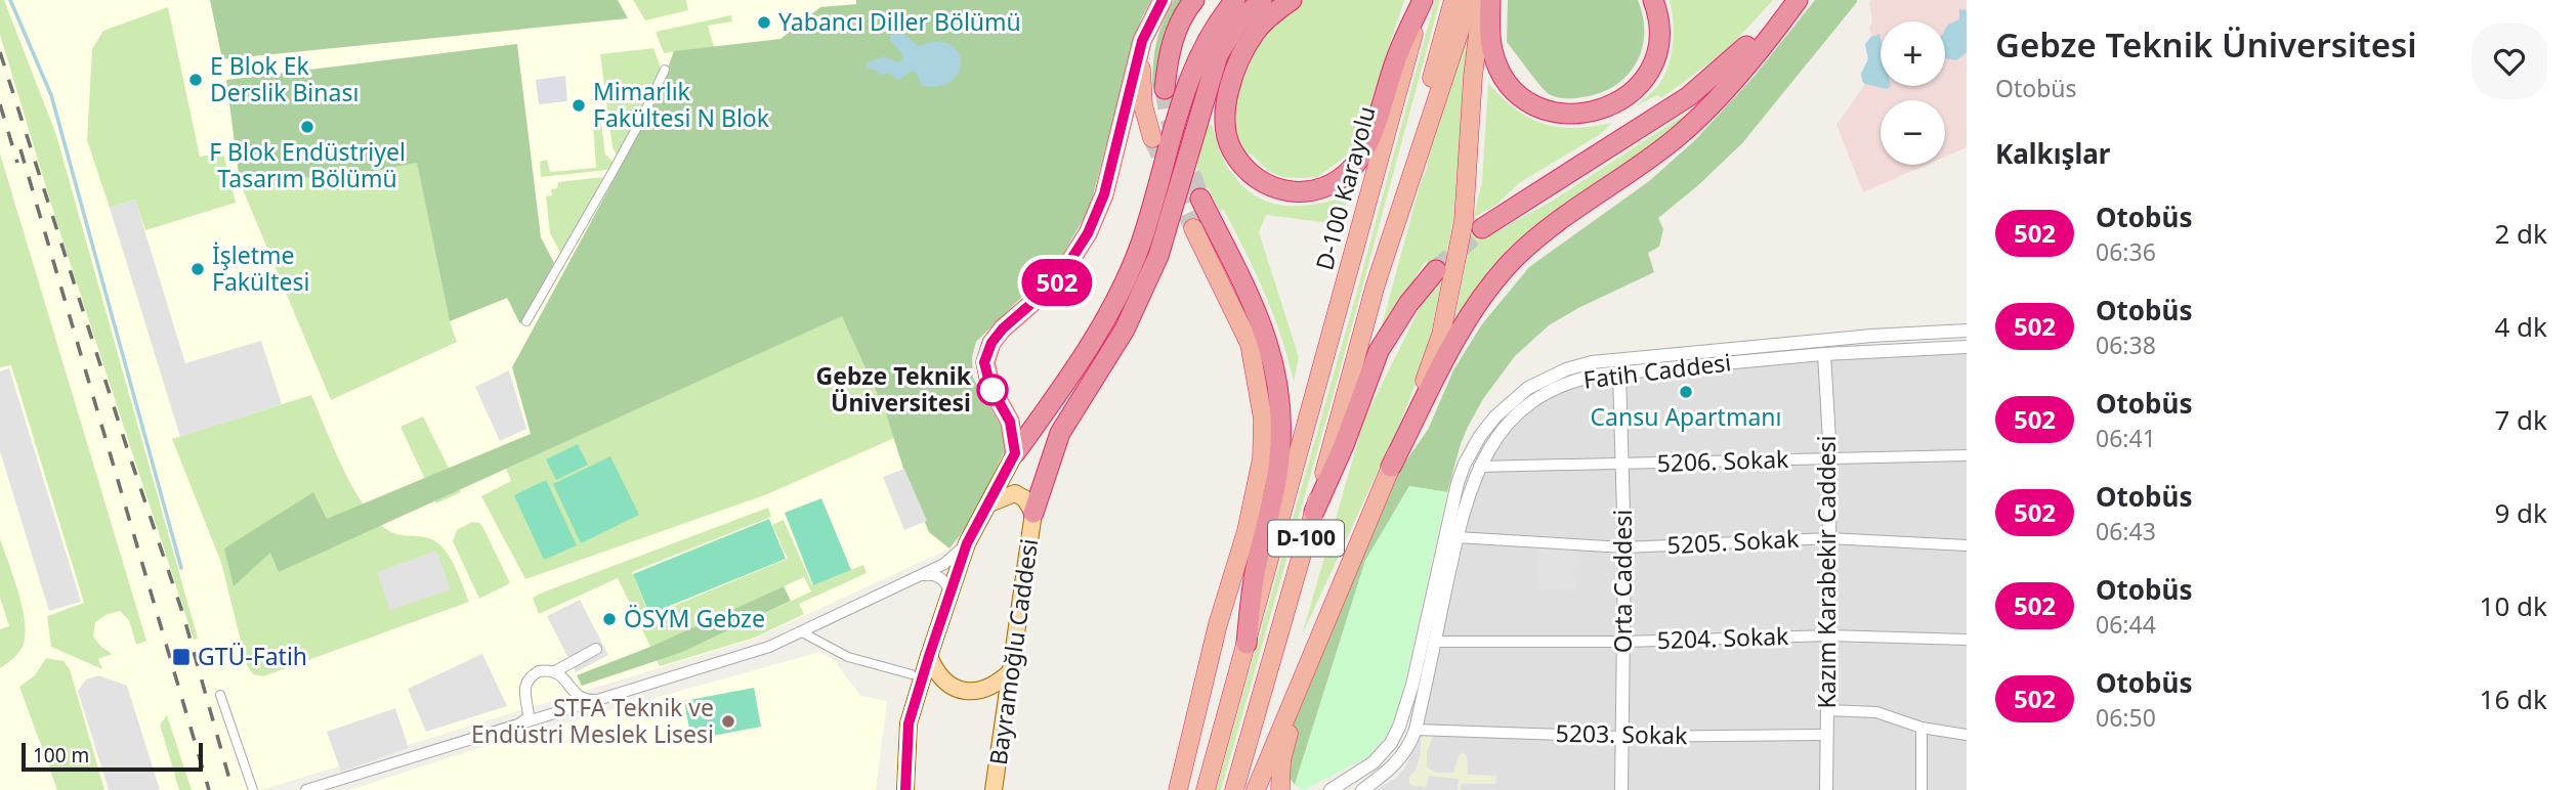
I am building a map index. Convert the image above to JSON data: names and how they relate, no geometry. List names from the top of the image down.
{
  "streets": {
    "highway": ["D-100 Karayolu", "D-100"],
    "main road": ["Bayramoğlu Caddesi"],
    "street": [
      "Fatih Caddesi",
      "5206. Sokak",
      "5205. Sokak",
      "Kazım Karabekir Caddesi",
      "Orta Caddesi",
      "5204. Sokak",
      "5203. Sokak"
    ]
  },
  "crossings": [
    ["D-100 Karayolu", "D-100"],
    ["Fatih Caddesi", "5206. Sokak"],
    ["Fatih Caddesi", "5205. Sokak"],
    ["Fatih Caddesi", "Kazım Karabekir Caddesi"],
    ["Fatih Caddesi", "Orta Caddesi"],
    ["Fatih Caddesi", "5204. Sokak"],
    ["Fatih Caddesi", "5203. Sokak"],
    ["5206. Sokak", "Kazım Karabekir Caddesi"],
    ["5206. Sokak", "Orta Caddesi"],
    ["5205. Sokak", "Kazım Karabekir Caddesi"],
    ["5205. Sokak", "Orta Caddesi"],
    ["Kazım Karabekir Caddesi", "5204. Sokak"],
    ["Kazım Karabekir Caddesi", "5203. Sokak"],
    ["Orta Caddesi", "5204. Sokak"],
    ["Orta Caddesi", "5203. Sokak"]
  ],
  "places": {
    "other": [
      "Yabancı Diller Bölümü",
      "E Blok Ek Derslik Binası",
      "Mimarlık Fakültesi N Blok",
      "F Blok Endüstriyel Tasarım Bölümü",
      "İşletme Fakültesi",
      "Gebze Teknik Üniversitesi",
      "Cansu Apartmanı",
      "ÖSYM Gebze",
      "STFA Teknik ve Endüstri Meslek Lisesi"
    ],
    "transit": ["GTÜ-Fatih"]
  },
  "lines": ["bus line 502"],
  "scale_bar": "100 m",
  "page": {
    "on_map": "502",
    "heading": [
      ["Gebze Teknik Üniversitesi", "Otobüs"],
      "Kalkışlar"
    ],
    "map_buttons": ["+", "−"],
    "list": [
      {
        "mark": "502",
        "name": "Otobüs",
        "note": "06:36",
        "value": "2 dk"
      },
      {
        "mark": "502",
        "name": "Otobüs",
        "note": "06:38",
        "value": "4 dk"
      },
      {
        "mark": "502",
        "name": "Otobüs",
        "note": "06:41",
        "value": "7 dk"
      },
      {
        "mark": "502",
        "name": "Otobüs",
        "note": "06:43",
        "value": "9 dk"
      },
      {
        "mark": "502",
        "name": "Otobüs",
        "note": "06:44",
        "value": "10 dk"
      },
      {
        "mark": "502",
        "name": "Otobüs",
        "note": "06:50",
        "value": "16 dk"
      }
    ],
    "scale": "100 m"
  }
}
